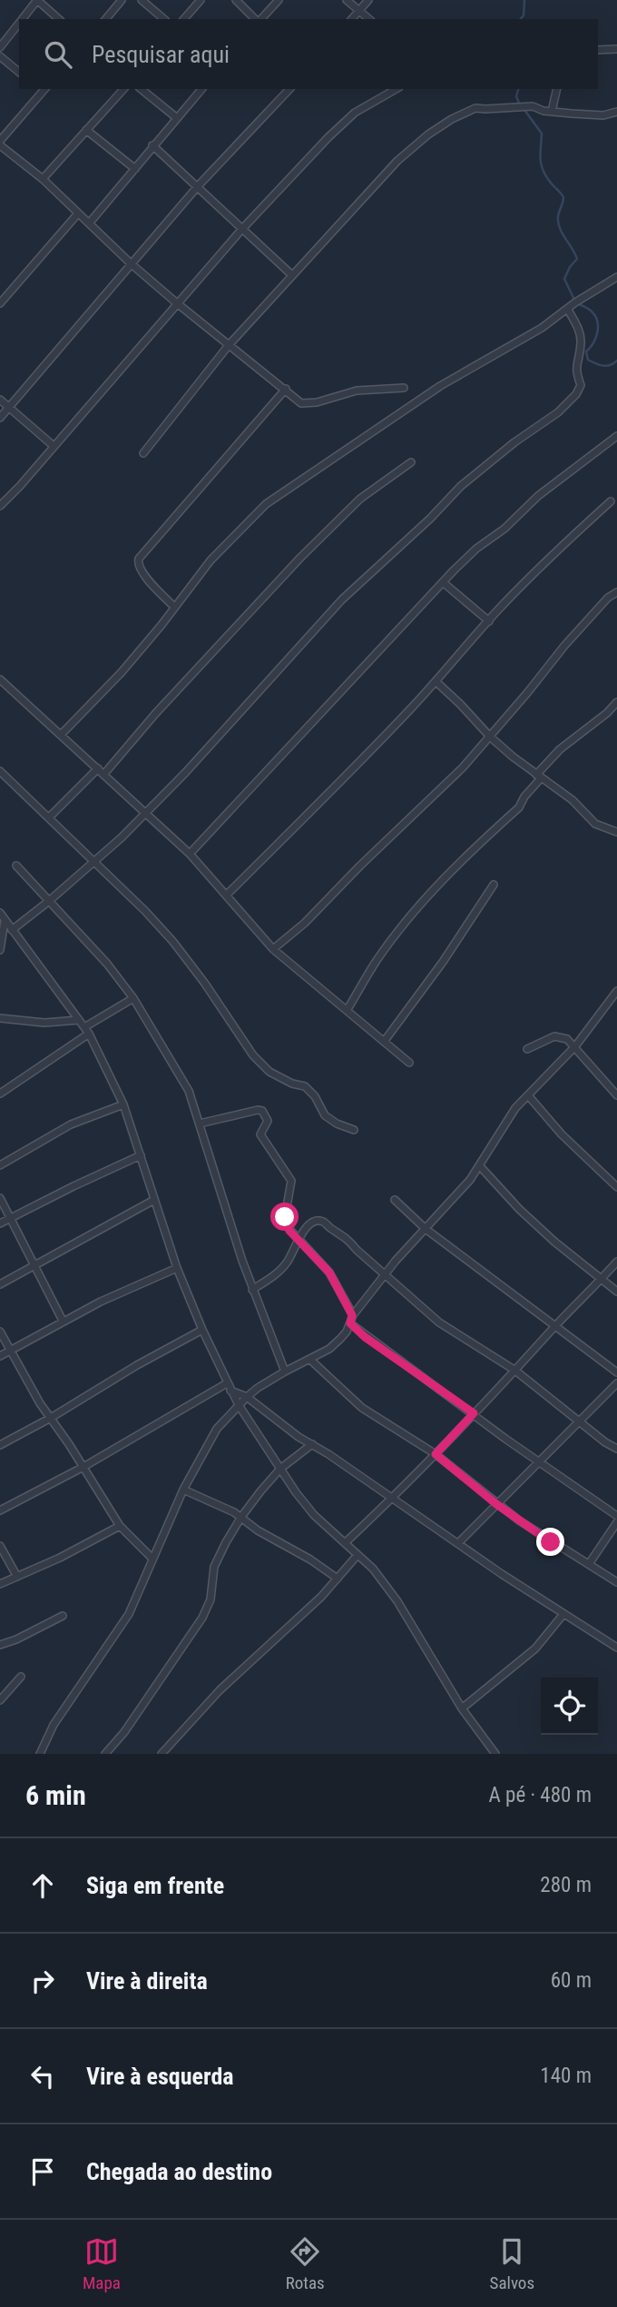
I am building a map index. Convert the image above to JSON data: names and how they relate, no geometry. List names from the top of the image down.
{
  "page": {
    "search": "Pesquisar aqui",
    "heading": ["6 min", "A pé · 480 m"],
    "list": [
      ["Siga em frente", "280 m"],
      ["Vire à direita", "60 m"],
      ["Vire à esquerda", "140 m"],
      "Chegada ao destino"
    ],
    "nav": ["Mapa", "Rotas", "Salvos"]
  }
}
